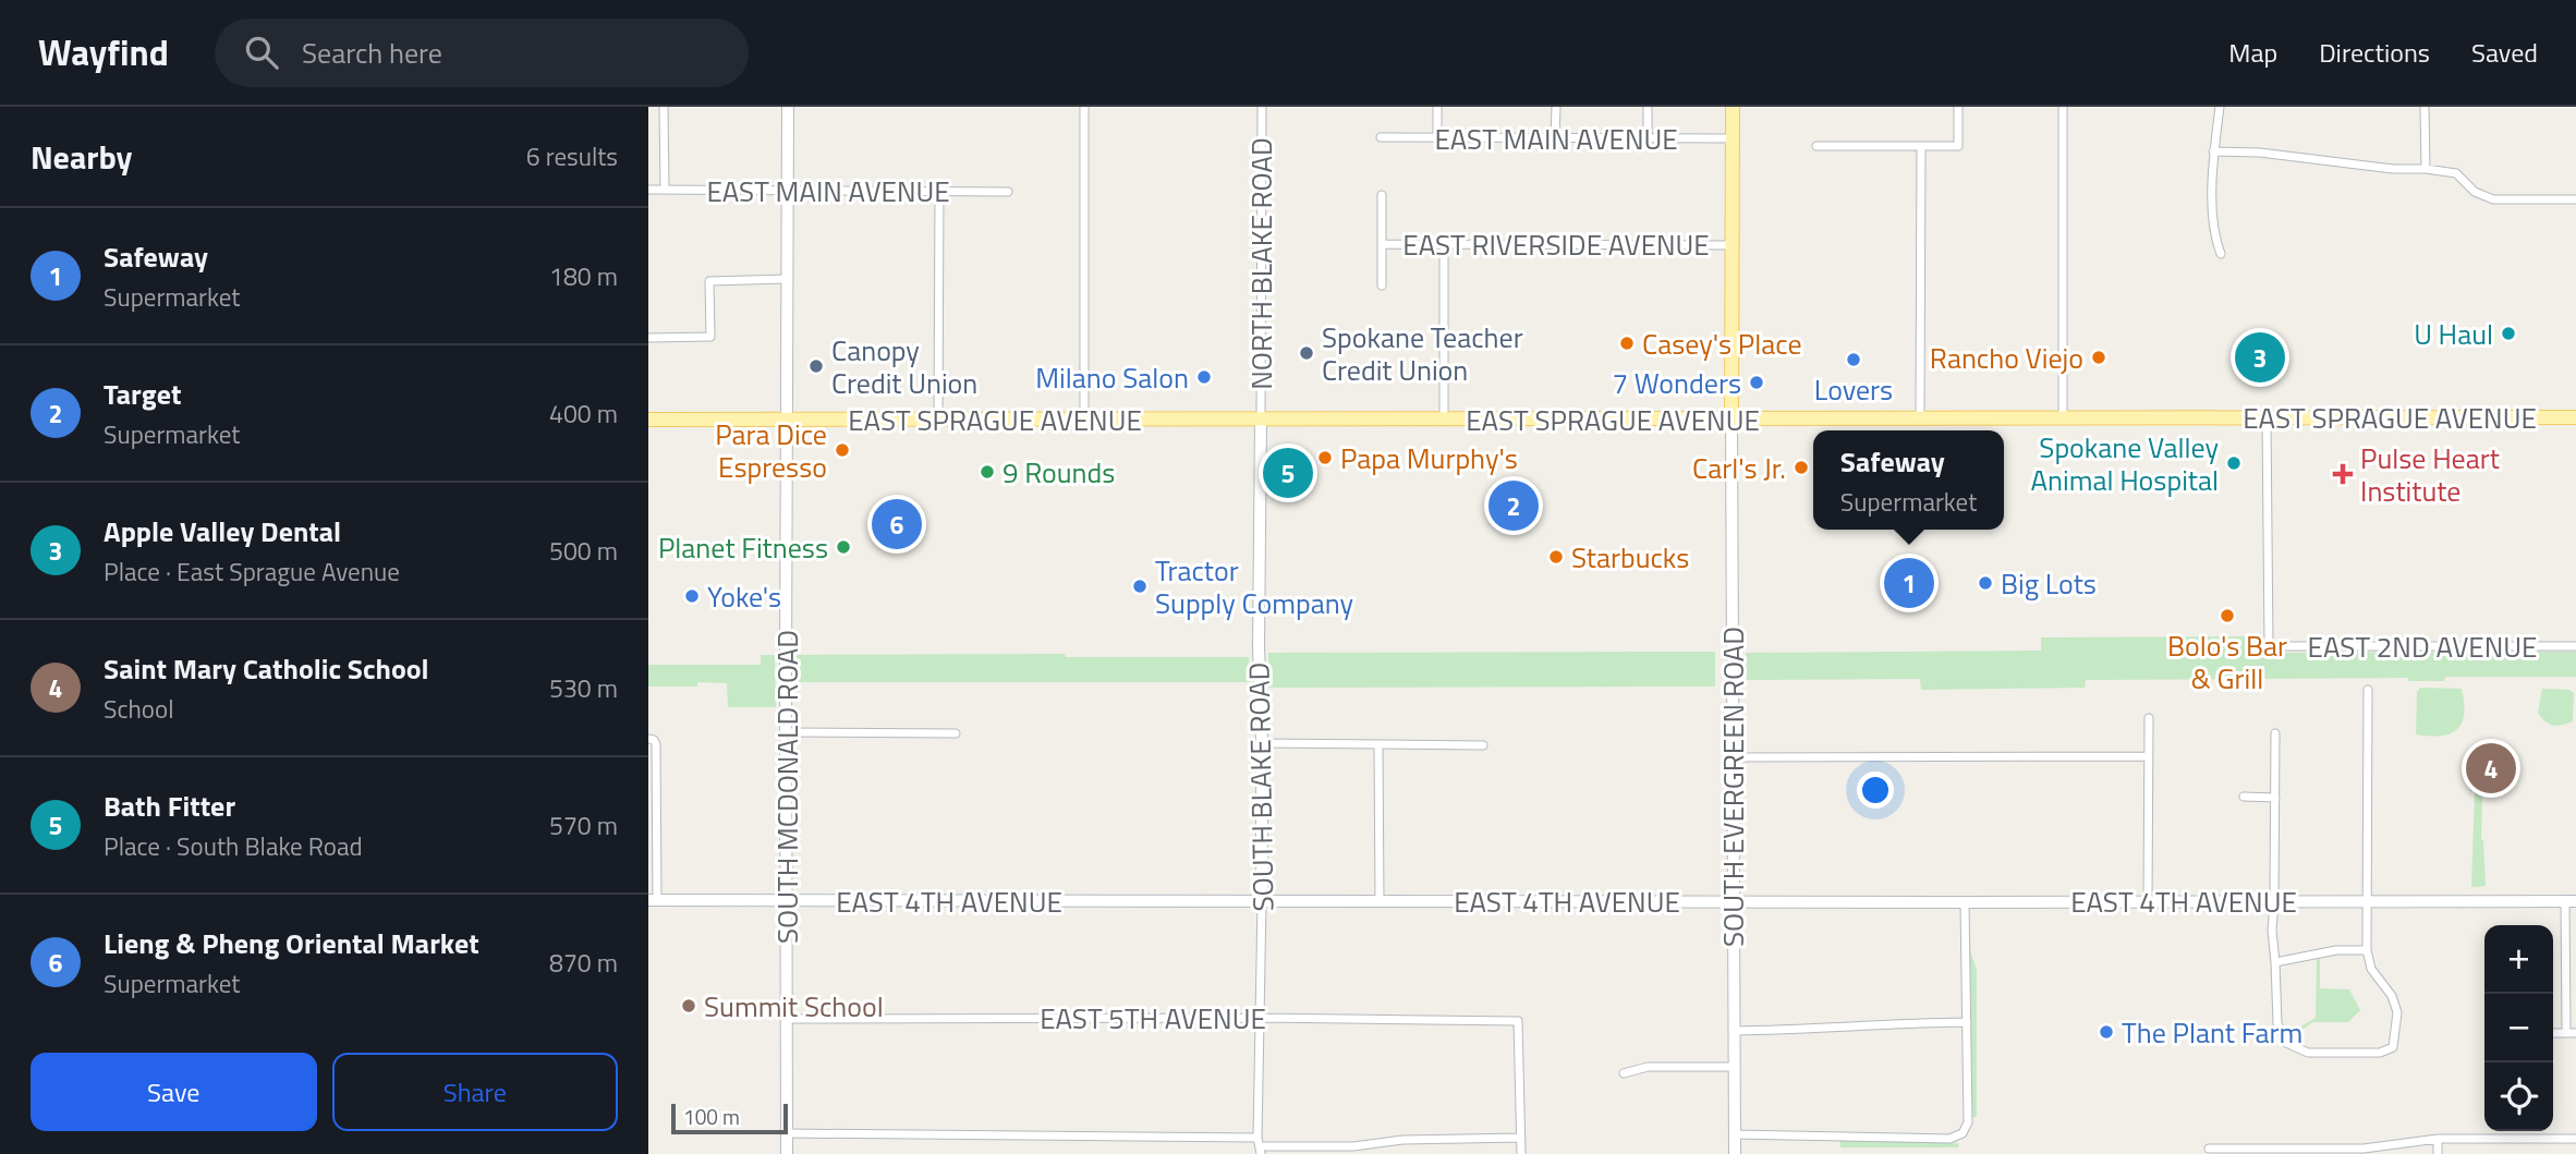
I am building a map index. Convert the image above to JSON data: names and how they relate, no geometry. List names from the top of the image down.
{
  "streets": {
    "main road": ["EAST SPRAGUE AVENUE"],
    "street": [
      "EAST MAIN AVENUE",
      "EAST RIVERSIDE AVENUE",
      "NORTH BLAKE ROAD",
      "EAST 2ND AVENUE",
      "SOUTH MCDONALD ROAD",
      "SOUTH BLAKE ROAD",
      "SOUTH EVERGREEN ROAD",
      "EAST 4TH AVENUE",
      "EAST 5TH AVENUE"
    ]
  },
  "crossings": [
    ["EAST MAIN AVENUE", "SOUTH MCDONALD ROAD"],
    ["NORTH BLAKE ROAD", "EAST SPRAGUE AVENUE"],
    ["NORTH BLAKE ROAD", "SOUTH BLAKE ROAD"],
    ["EAST SPRAGUE AVENUE", "EAST 2ND AVENUE"],
    ["EAST SPRAGUE AVENUE", "SOUTH MCDONALD ROAD"],
    ["EAST SPRAGUE AVENUE", "SOUTH BLAKE ROAD"],
    ["EAST SPRAGUE AVENUE", "SOUTH EVERGREEN ROAD"],
    ["SOUTH MCDONALD ROAD", "EAST 4TH AVENUE"],
    ["SOUTH MCDONALD ROAD", "EAST 5TH AVENUE"],
    ["SOUTH BLAKE ROAD", "EAST 4TH AVENUE"],
    ["SOUTH BLAKE ROAD", "EAST 5TH AVENUE"],
    ["SOUTH EVERGREEN ROAD", "EAST 4TH AVENUE"]
  ],
  "places": {
    "other": [
      "U Haul",
      "Casey's Place",
      "Spokane Teacher Credit Union",
      "Rancho Viejo",
      "Lovers",
      "Canopy Credit Union",
      "Milano Salon",
      "7 Wonders",
      "Para Dice Espresso",
      "Papa Murphy's",
      "Spokane Valley Animal Hospital",
      "Carl's Jr.",
      "9 Rounds",
      "Planet Fitness",
      "Starbucks",
      "Big Lots",
      "Tractor Supply Company",
      "Yoke's",
      "Bolo's Bar & Grill",
      "Summit School",
      "The Plant Farm"
    ],
    "health": ["Pulse Heart Institute"]
  },
  "scale_bar": "100 m",
  "page": {
    "header": "Wayfind",
    "search": "Search here",
    "nav": ["Map", "Directions", "Saved"],
    "heading": ["Nearby", "6 results"],
    "list": [
      {
        "mark": "1",
        "name": "Safeway",
        "note": "Supermarket",
        "value": "180 m"
      },
      {
        "mark": "2",
        "name": "Target",
        "note": "Supermarket",
        "value": "400 m"
      },
      {
        "mark": "3",
        "name": "Apple Valley Dental",
        "note": "Place · East Sprague Avenue",
        "value": "500 m"
      },
      {
        "mark": "4",
        "name": "Saint Mary Catholic School",
        "note": "School",
        "value": "530 m"
      },
      {
        "mark": "5",
        "name": "Bath Fitter",
        "note": "Place · South Blake Road",
        "value": "570 m"
      },
      {
        "mark": "6",
        "name": "Lieng & Pheng Oriental Market",
        "note": "Supermarket",
        "value": "870 m"
      }
    ],
    "pins": [
      "3",
      "5",
      "2",
      "6",
      "1",
      "4"
    ],
    "popup": ["Safeway", "Supermarket"],
    "map_buttons": ["+", "−"],
    "buttons": ["Save", "Share"],
    "scale": "100 m"
  }
}
